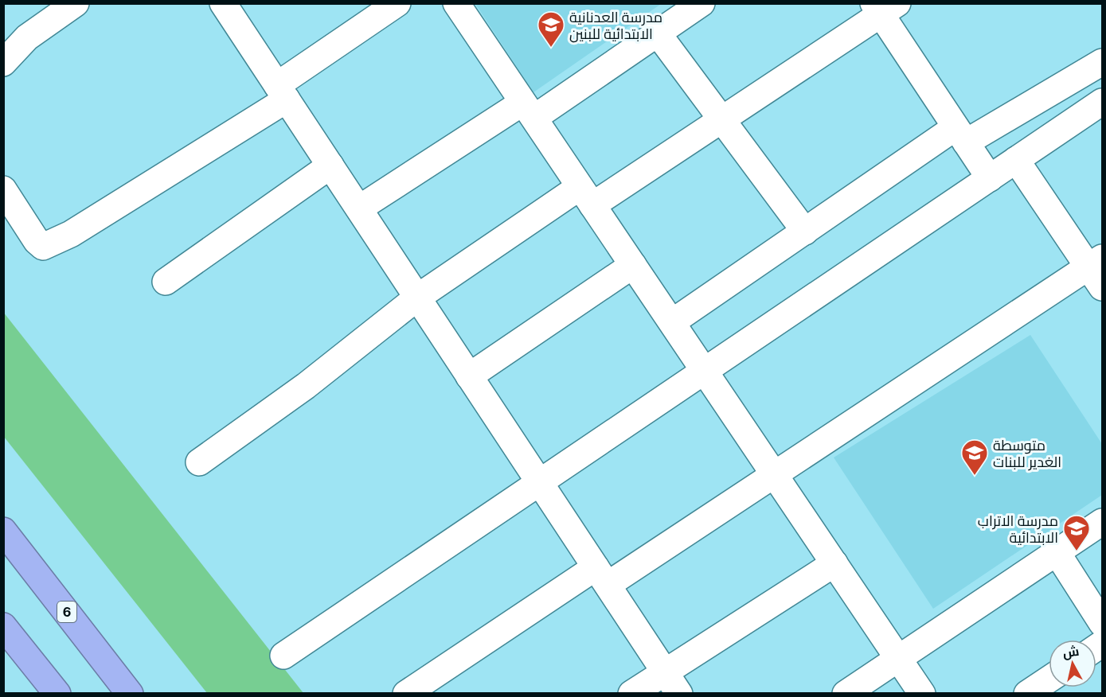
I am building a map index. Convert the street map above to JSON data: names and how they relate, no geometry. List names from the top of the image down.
{
  "streets": {
    "highway": ["6"]
  },
  "places": {
    "school or university": ["مدرسة العدنانية الابتدائية للبنين", "متوسطة الغدير للبنات", "مدرسة الاتراب الابتدائية"]
  },
  "north": "top"
}
